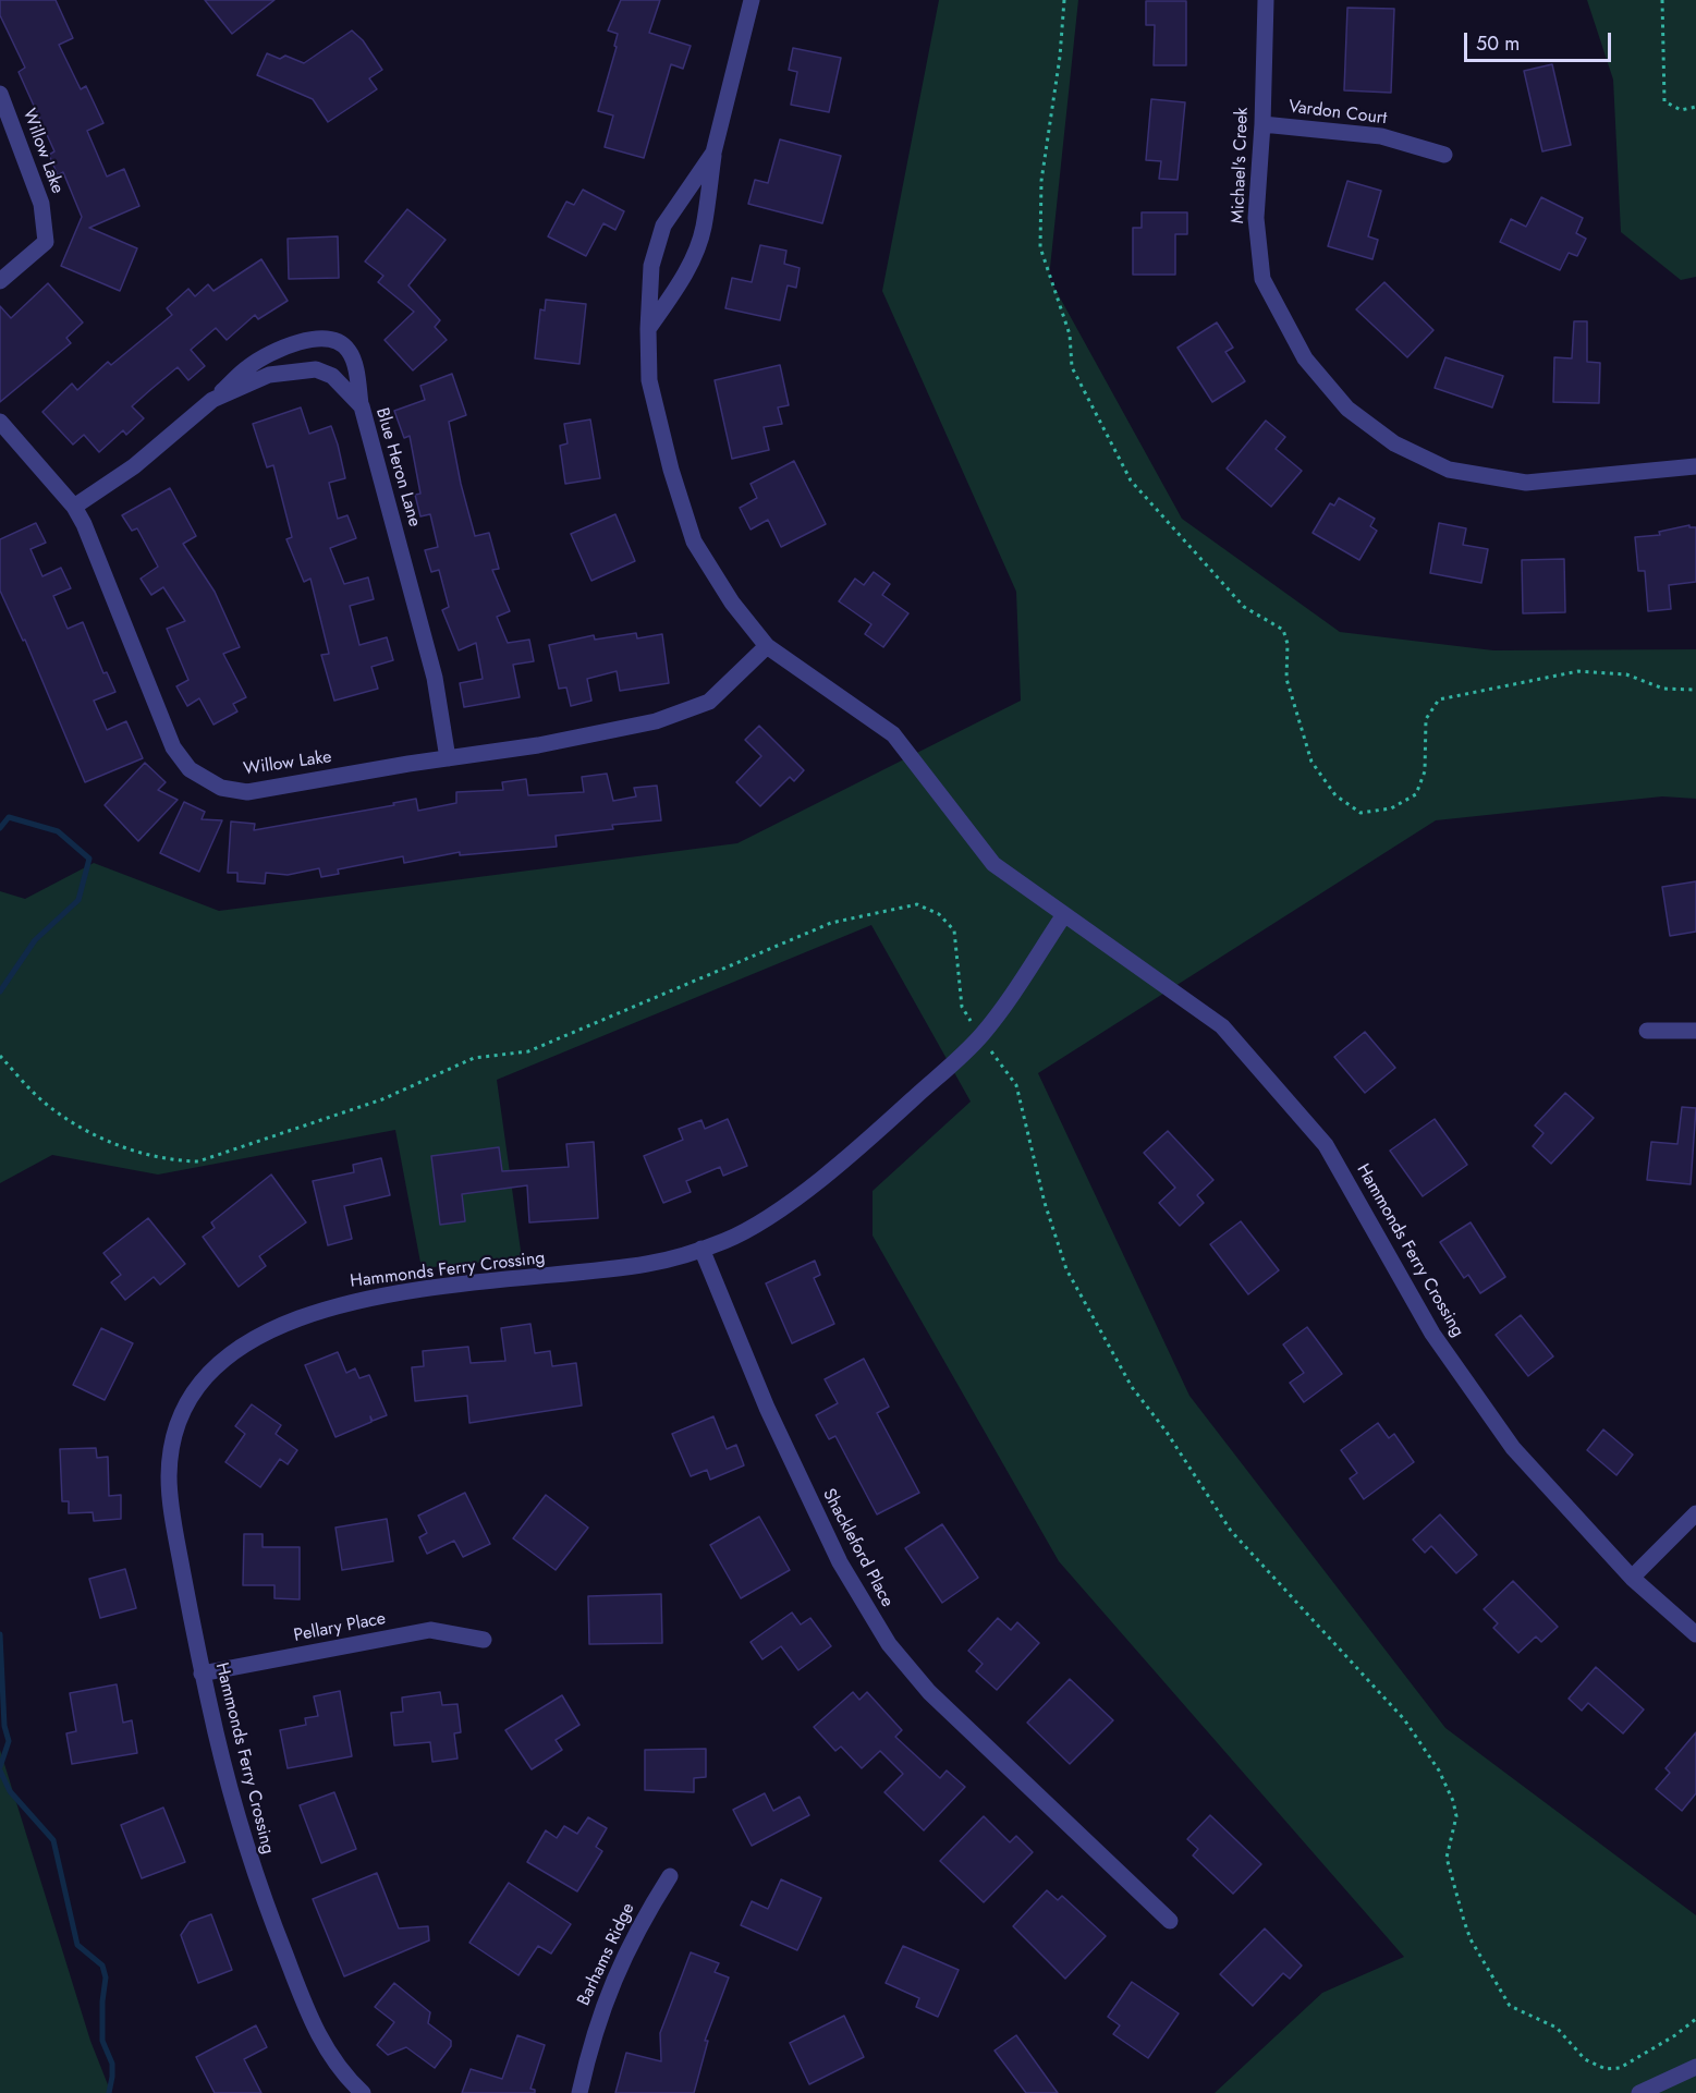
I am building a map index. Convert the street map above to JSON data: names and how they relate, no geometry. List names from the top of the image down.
{
  "streets": {
    "street": [
      "Vardon Court",
      "Willow Lake",
      "Michael's Creek",
      "Blue Heron Lane",
      "Hammonds Ferry Crossing",
      "Shackleford Place",
      "Pellary Place",
      "Barhams Ridge"
    ]
  },
  "crossings": [
    ["Vardon Court", "Michael's Creek"],
    ["Willow Lake", "Blue Heron Lane"],
    ["Willow Lake", "Hammonds Ferry Crossing"],
    ["Hammonds Ferry Crossing", "Shackleford Place"],
    ["Hammonds Ferry Crossing", "Pellary Place"]
  ],
  "scale_bar": "50 m"
}
